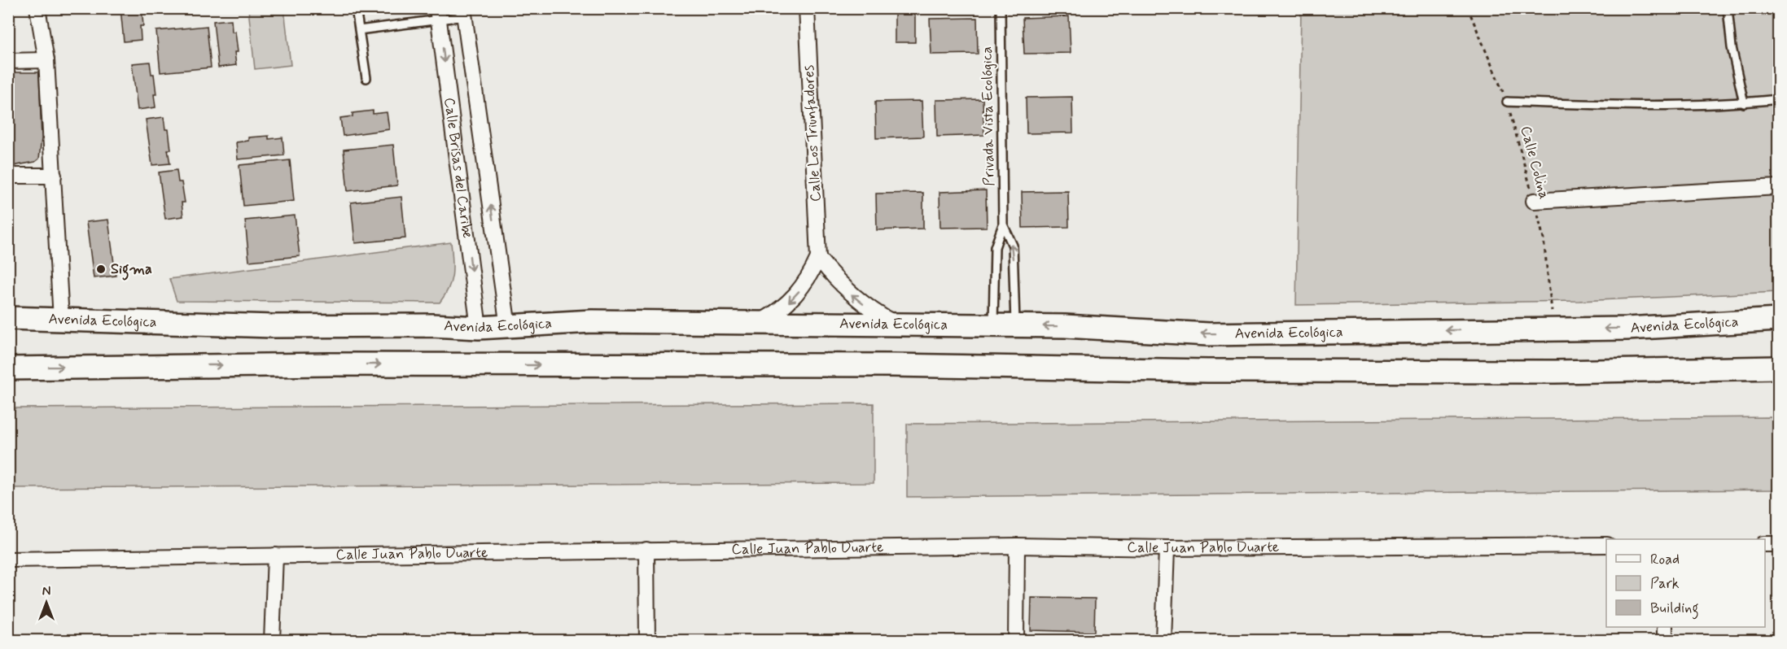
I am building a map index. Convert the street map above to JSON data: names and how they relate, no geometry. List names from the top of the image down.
{
  "streets": {
    "main road": ["Avenida Ecológica"],
    "street": ["Calle Los Triunfadores", "Calle Brisas del Caribe", "Calle Juan Pablo Duarte"],
    "lane": ["Privada Vista Ecológica"],
    "path": ["Calle Colina"]
  },
  "crossings": [
    ["Privada Vista Ecológica", "Avenida Ecológica"],
    ["Calle Los Triunfadores", "Avenida Ecológica"],
    ["Calle Colina", "Avenida Ecológica"],
    ["Calle Brisas del Caribe", "Avenida Ecológica"]
  ],
  "places": ["Sigma"],
  "legend": ["Road", "Park", "Building"],
  "north": "top"
}
